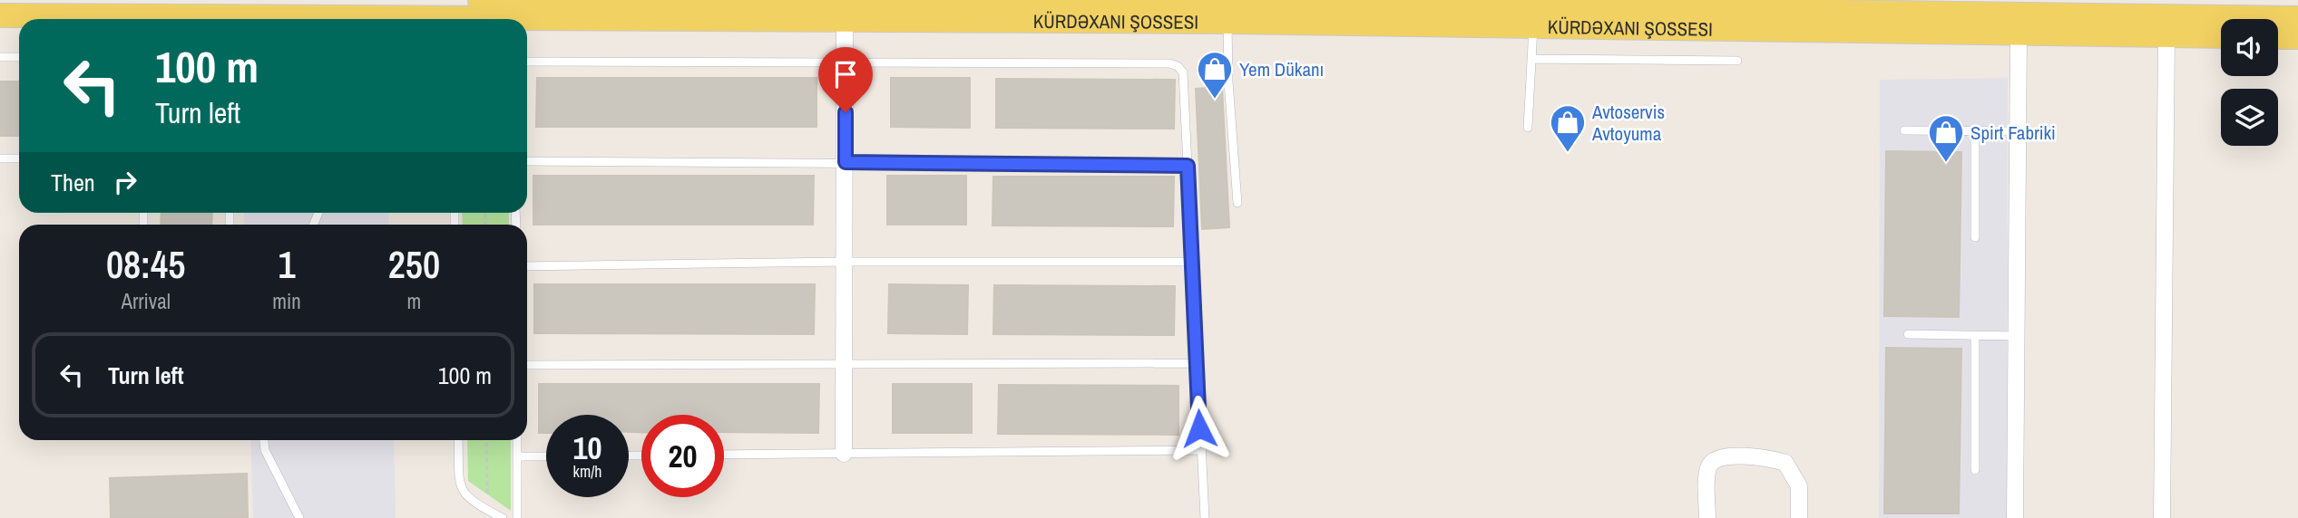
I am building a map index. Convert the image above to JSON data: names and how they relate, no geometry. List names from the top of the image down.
{
  "places": {
    "shop": ["Yem Dükanı", "Avtoservis Avtoyuma", "Spirt Fabriki"]
  },
  "page": {
    "turn": ["100 m", "Turn left"],
    "then": "Then",
    "eta": [
      "08:45",
      "Arrival",
      "1",
      "min",
      "250",
      "m"
    ],
    "list": [
      {
        "name": "Turn left",
        "value": "100 m"
      }
    ],
    "speed": "10 km/h",
    "limit": "20"
  }
}
